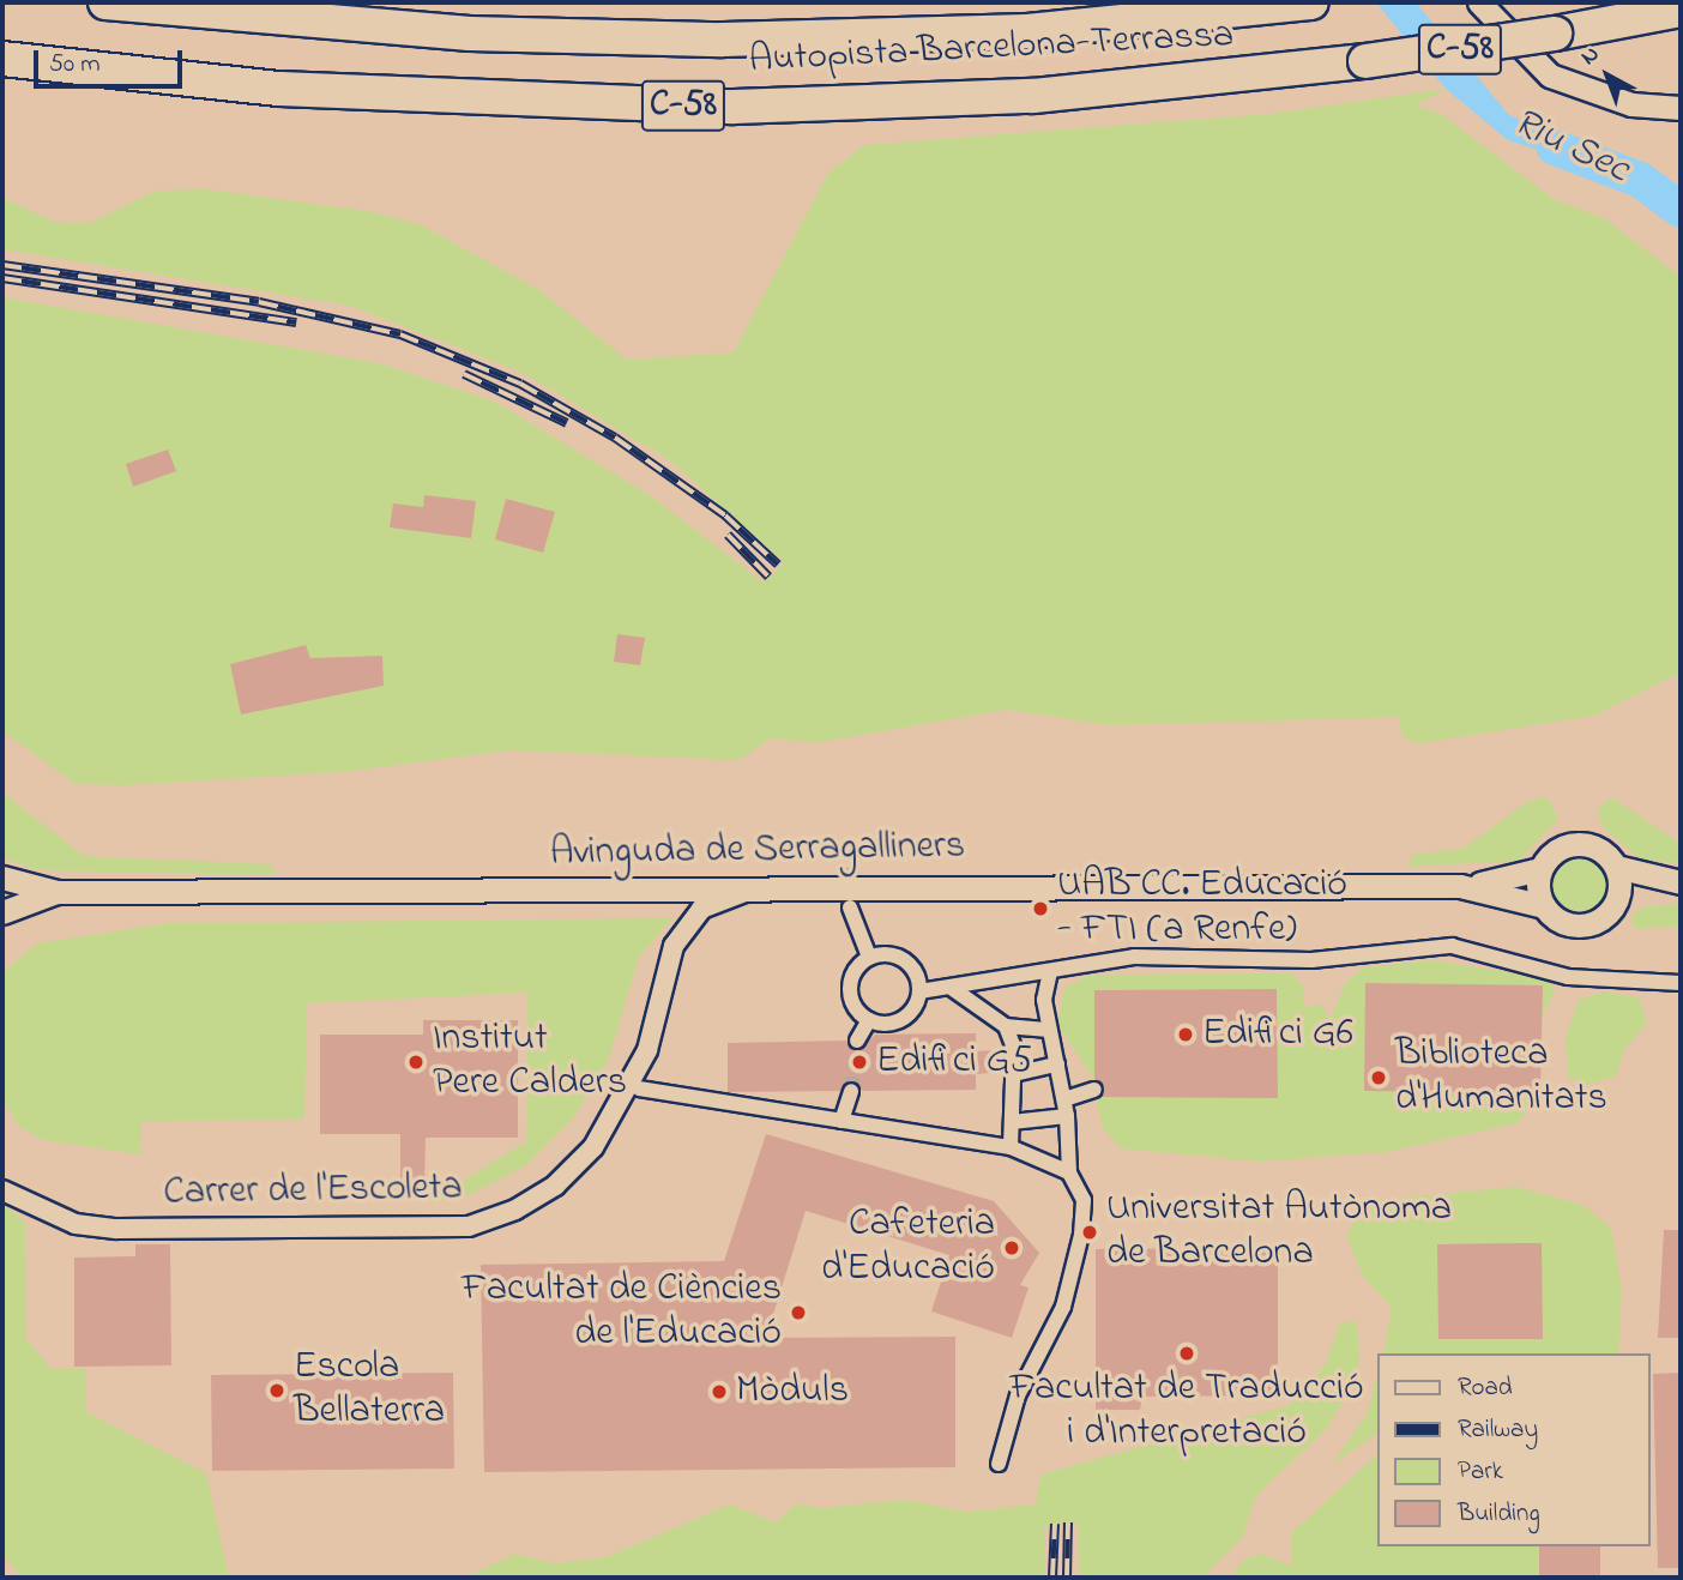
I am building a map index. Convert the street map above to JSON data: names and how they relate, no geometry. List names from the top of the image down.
{
  "streets": {
    "highway": ["Autopista Barcelona-Terrassa", "C-58"],
    "street": ["Avinguda de Serragalliners", "Carrer de l'Escoleta"]
  },
  "crossings": [
    ["Avinguda de Serragalliners", "Carrer de l'Escoleta"]
  ],
  "water": ["Riu Sec"],
  "places": [
    "UAB CC. Educació - FTI (a Renfe)",
    "Edifici G6",
    "Institut Pere Calders",
    "Edifici G5",
    "Biblioteca d'Humanitats",
    "Universitat Autònoma de Barcelona",
    "Cafeteria d'Educació",
    "Facultat de Ciències de l'Educació",
    "Facultat de Traducció i d'Interpretació",
    "Escola Bellaterra",
    "Mòduls"
  ],
  "legend": [
    "Road",
    "Railway",
    "Park",
    "Building"
  ],
  "scale_bar": "50 m",
  "north": "top left"
}
